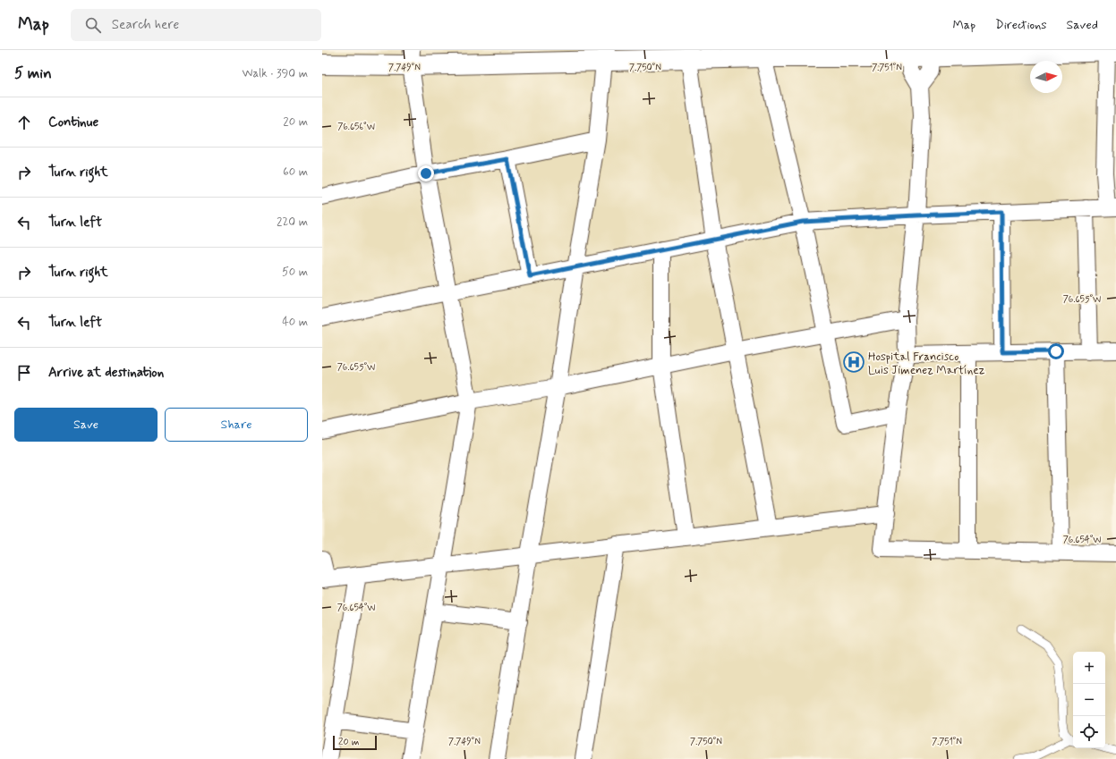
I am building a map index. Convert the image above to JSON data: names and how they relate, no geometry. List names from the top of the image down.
{
  "places": {
    "hospital": ["Hospital Francisco Luis Jimenez Martínez"]
  },
  "scale_bar": "20 m",
  "north": "right",
  "page": {
    "header": "Map",
    "search": "Search here",
    "nav": ["Map", "Directions", "Saved"],
    "heading": ["5 min", "Walk · 390 m"],
    "list": [
      ["Continue", "20 m"],
      ["Turn right", "60 m"],
      ["Turn left", "220 m"],
      ["Turn right", "50 m"],
      ["Turn left", "40 m"],
      "Arrive at destination"
    ],
    "buttons": ["Save", "Share"],
    "map_buttons": ["+", "−"],
    "scale": "20 m"
  },
  "coordinates": [
    "7.749°N",
    "7.750°N",
    "7.751°N",
    "76.656°W",
    "76.655°W",
    "76.654°W"
  ]
}
